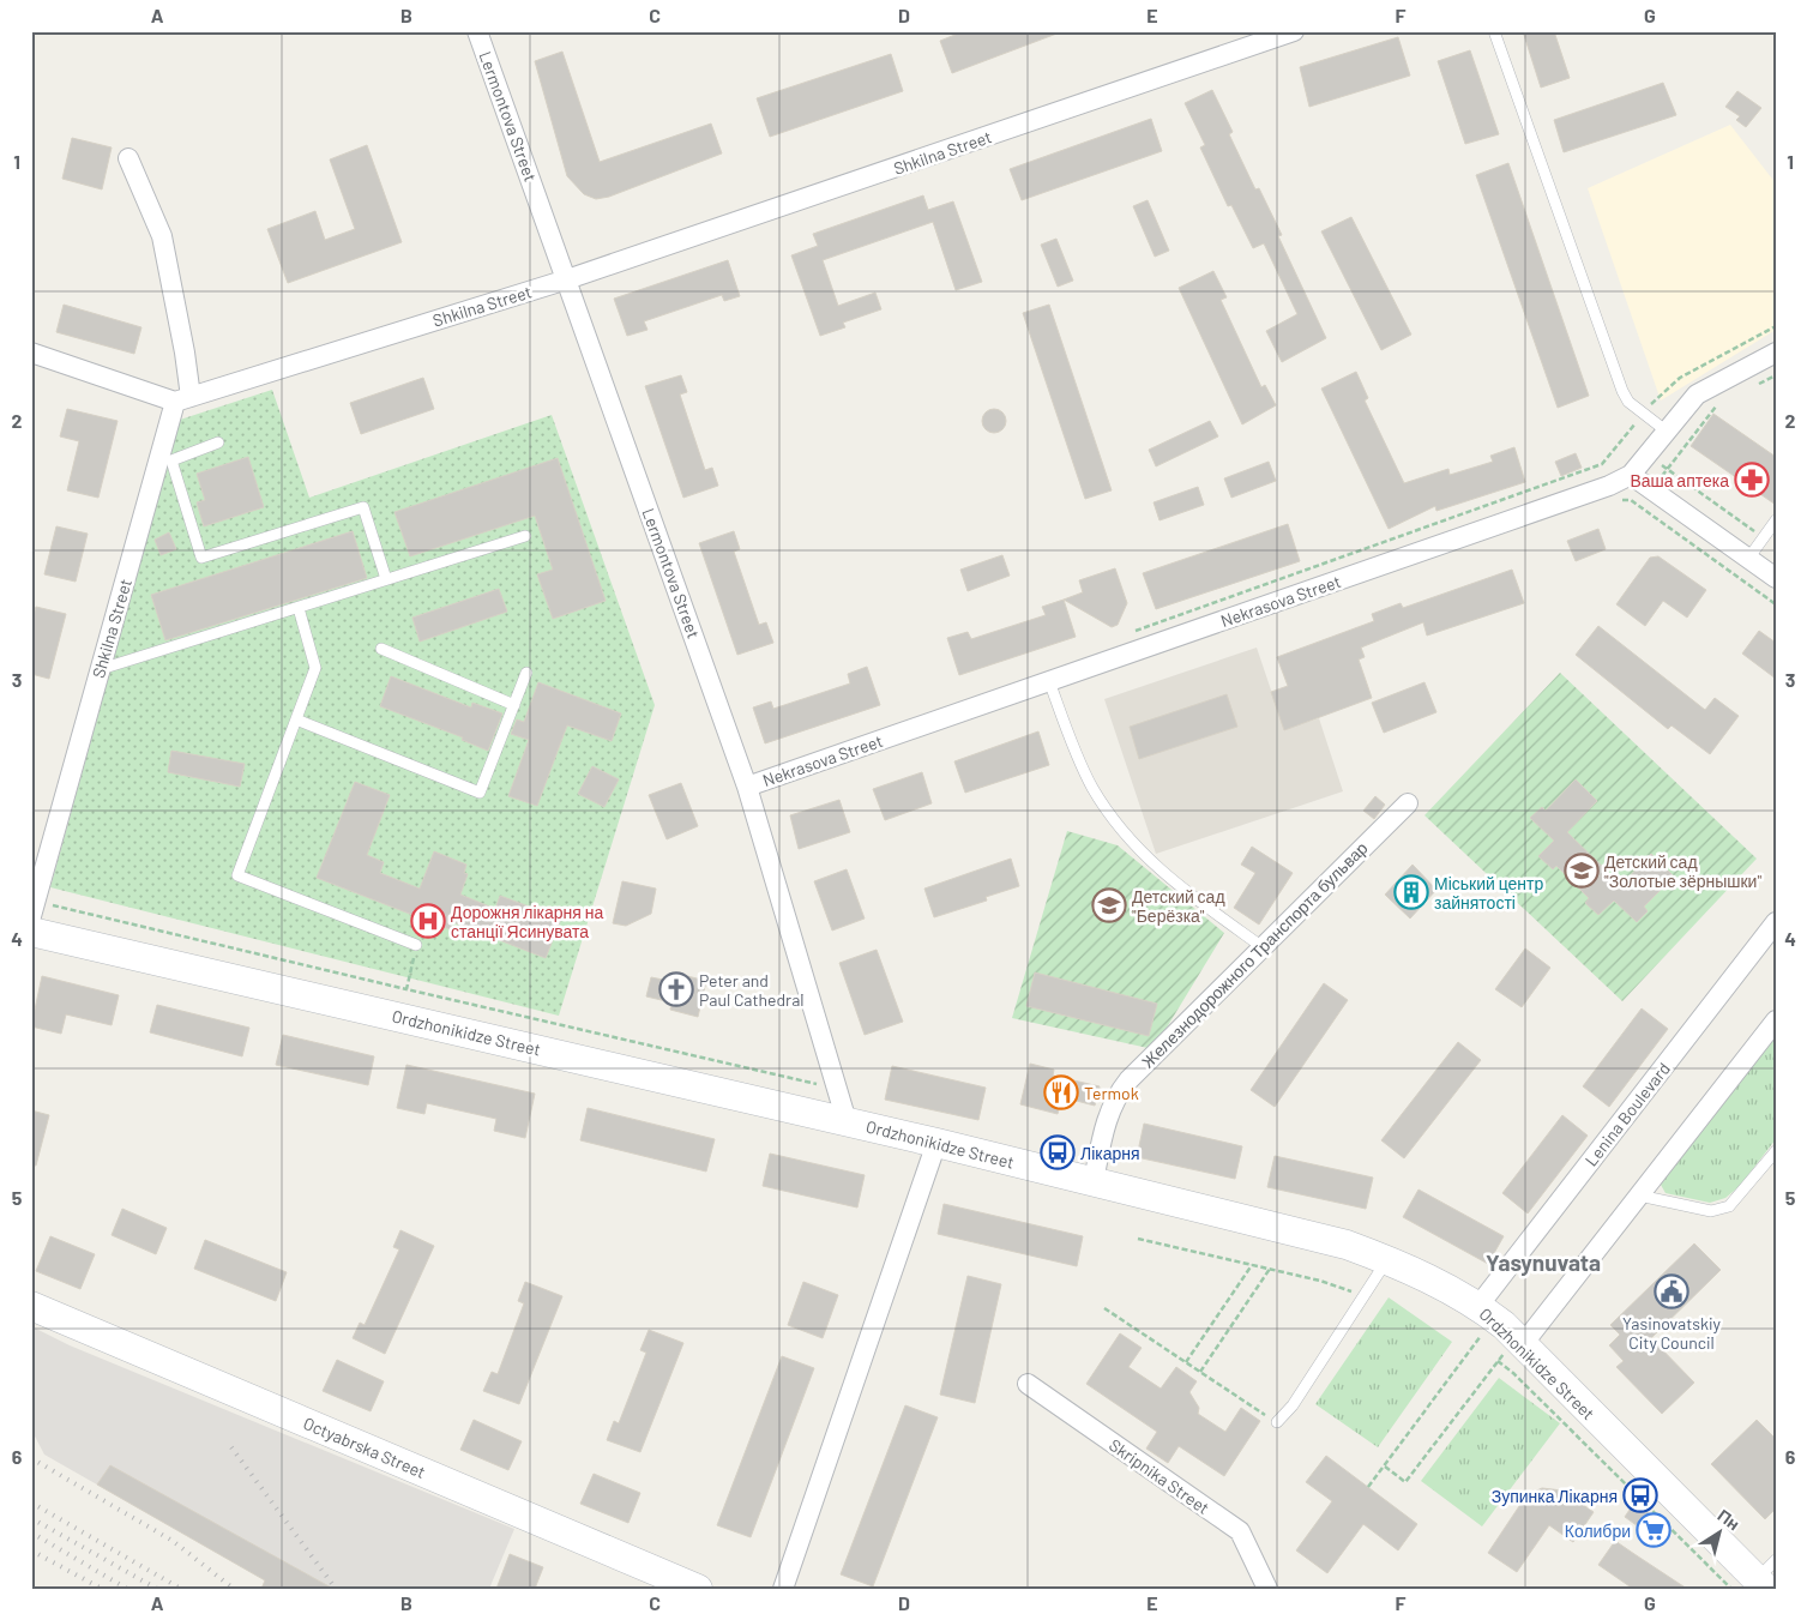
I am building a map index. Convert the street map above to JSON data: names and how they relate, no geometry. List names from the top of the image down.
{
  "streets": {
    "main road": ["Ordzhonikidze Street", "Octyabrska Street"],
    "street": [
      "Lermontova Street",
      "Shkilna Street",
      "Nekrasova Street",
      "Железнодорожного Транспорта бульвар",
      "Lenina Boulevard",
      "Skripnika Street"
    ]
  },
  "crossings": [
    ["Lermontova Street", "Shkilna Street"],
    ["Lermontova Street", "Nekrasova Street"],
    ["Lermontova Street", "Ordzhonikidze Street"],
    ["Железнодорожного Транспорта бульвар", "Ordzhonikidze Street"],
    ["Ordzhonikidze Street", "Lenina Boulevard"]
  ],
  "districts": ["Yasynuvata"],
  "places": {
    "pharmacy": ["Ваша аптека"],
    "school or university": ["Детский сад \"Золотые зёрнышки\"", "Детский сад \"Берёзка\""],
    "building": ["Міський центр зайнятості"],
    "hospital": ["Дорожня лікарня на станції Ясинувата"],
    "church": ["Peter and Paul Cathedral"],
    "restaurant": ["Termok"],
    "bus stop": ["Лікарня", "Зупинка Лікарня"],
    "public building": ["Yasinovatskiy City Council"],
    "supermarket": ["Колибри"]
  },
  "north": "top right",
  "grid": {
    "columns": [
      "A",
      "B",
      "C",
      "D",
      "E",
      "F",
      "G"
    ],
    "rows": [
      "1",
      "2",
      "3",
      "4",
      "5",
      "6"
    ]
  }
}
